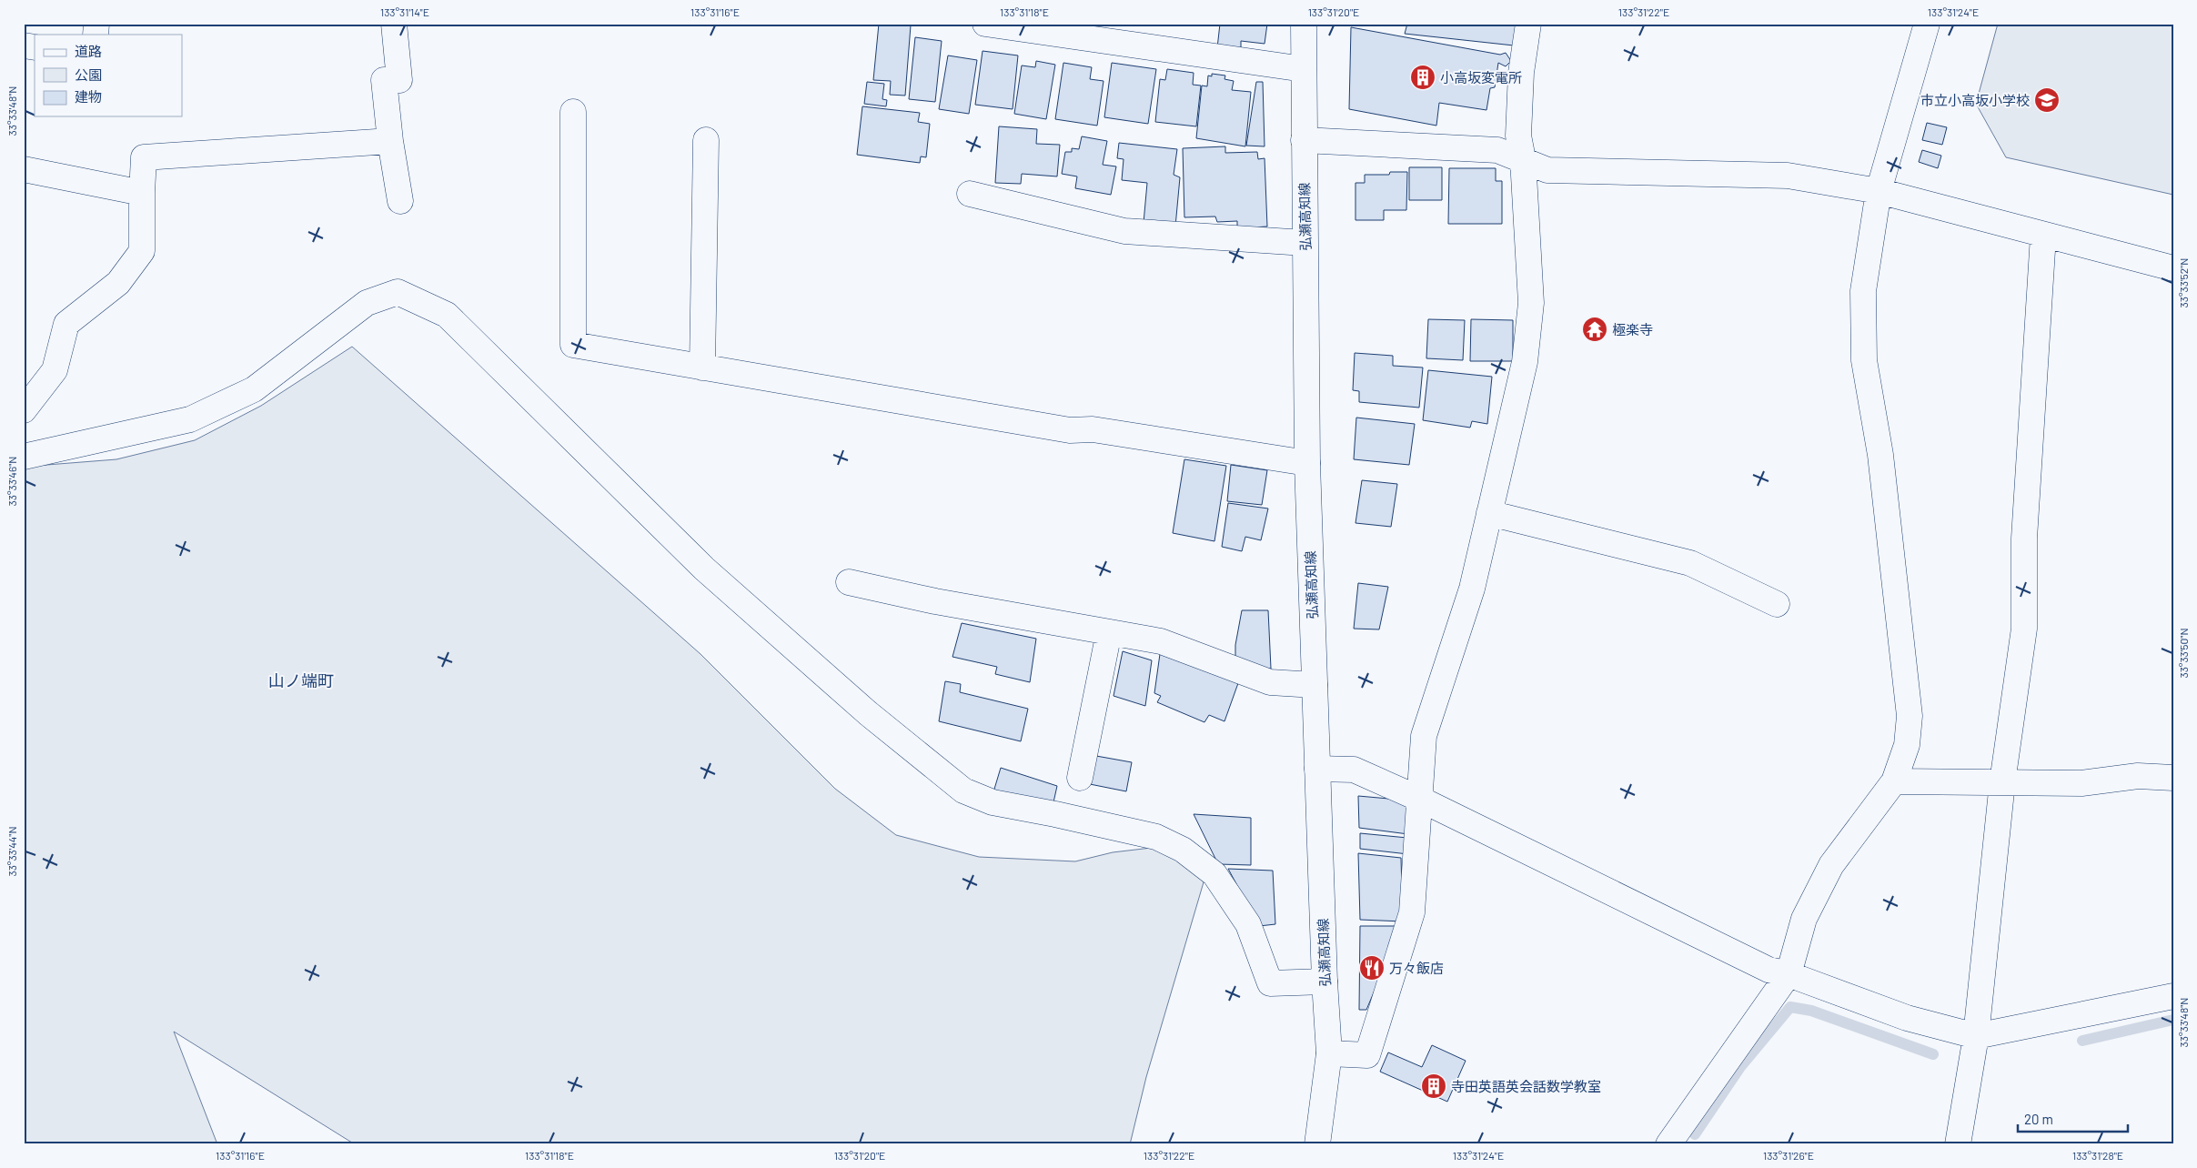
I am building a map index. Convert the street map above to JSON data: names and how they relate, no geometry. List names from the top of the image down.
{
  "streets": {
    "street": ["弘瀬高知線"]
  },
  "districts": ["山ノ端町"],
  "places": {
    "building": ["小高坂変電所", "寺田英語英会話数学教室"],
    "school or university": ["市立小高坂小学校"],
    "temple": ["極楽寺"],
    "restaurant": ["万々飯店"]
  },
  "legend": ["道路", "公園", "建物"],
  "scale_bar": "20 m",
  "coordinates": [
    "133°31'14\"E",
    "133°31'16\"E",
    "133°31'18\"E",
    "133°31'20\"E",
    "133°31'22\"E",
    "133°31'24\"E",
    "33°33'48\"N",
    "33°33'52\"N",
    "33°33'46\"N",
    "33°33'50\"N",
    "33°33'44\"N",
    "133°31'26\"E",
    "133°31'28\"E"
  ]
}
